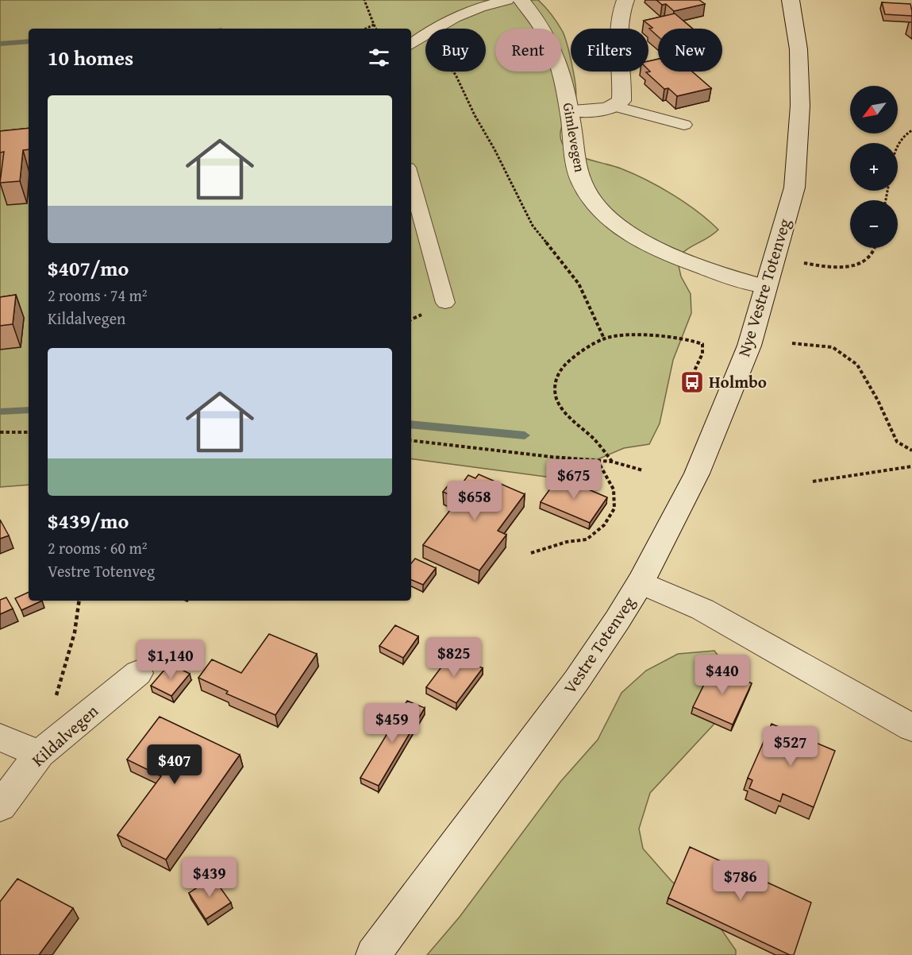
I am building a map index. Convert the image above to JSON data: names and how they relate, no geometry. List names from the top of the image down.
{
  "streets": {
    "street": [
      "Gimlevegen",
      "Nye Vestre Totenveg",
      "Vestre Totenveg",
      "Kildalvegen"
    ]
  },
  "crossings": [
    ["Gimlevegen", "Nye Vestre Totenveg"],
    ["Nye Vestre Totenveg", "Vestre Totenveg"]
  ],
  "places": {
    "bus stop": ["Holmbo"]
  },
  "north": "bottom left",
  "page": {
    "chip": [
      "Buy",
      "Rent",
      "Filters",
      "New"
    ],
    "heading": "10 homes",
    "map_buttons": ["+", "−"],
    "list": [
      {
        "name": "$407/mo",
        "note": "2 rooms · 74 m² · Kildalvegen"
      },
      {
        "name": "$439/mo",
        "note": "2 rooms · 60 m² · Vestre Totenveg"
      }
    ],
    "price": [
      "$675",
      "$658",
      "$825",
      "$1,140",
      "$440",
      "$459",
      "$527",
      "$407",
      "$439",
      "$786"
    ]
  }
}
